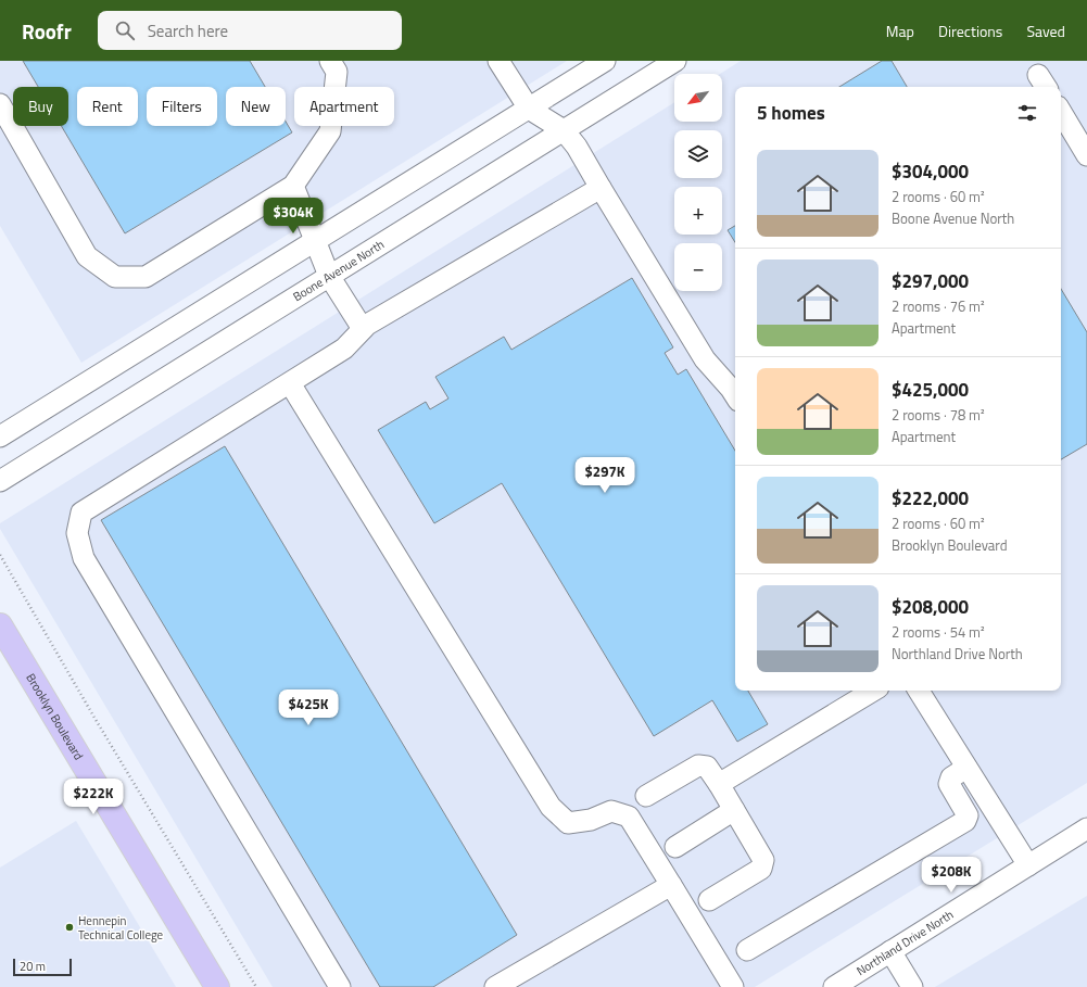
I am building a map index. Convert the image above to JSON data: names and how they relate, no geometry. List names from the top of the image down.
{
  "streets": {
    "main road": ["Brooklyn Boulevard"],
    "street": ["Boone Avenue North", "Northland Drive North"]
  },
  "places": ["Hennepin Technical College"],
  "scale_bar": "20 m",
  "north": "bottom left",
  "page": {
    "header": "Roofr",
    "search": "Search here",
    "nav": ["Map", "Directions", "Saved"],
    "map_buttons": ["+", "−"],
    "chip": [
      "Buy",
      "Rent",
      "Filters",
      "New",
      "Apartment"
    ],
    "heading": "5 homes",
    "list": [
      {
        "name": "$304,000",
        "note": "2 rooms · 60 m² · Boone Avenue North"
      },
      {
        "name": "$297,000",
        "note": "2 rooms · 76 m² · Apartment"
      },
      {
        "name": "$425,000",
        "note": "2 rooms · 78 m² · Apartment"
      },
      {
        "name": "$222,000",
        "note": "2 rooms · 60 m² · Brooklyn Boulevard"
      },
      {
        "name": "$208,000",
        "note": "2 rooms · 54 m² · Northland Drive North"
      }
    ],
    "price": [
      "$304K",
      "$297K",
      "$425K",
      "$222K",
      "$208K"
    ],
    "scale": "20 m"
  }
}
